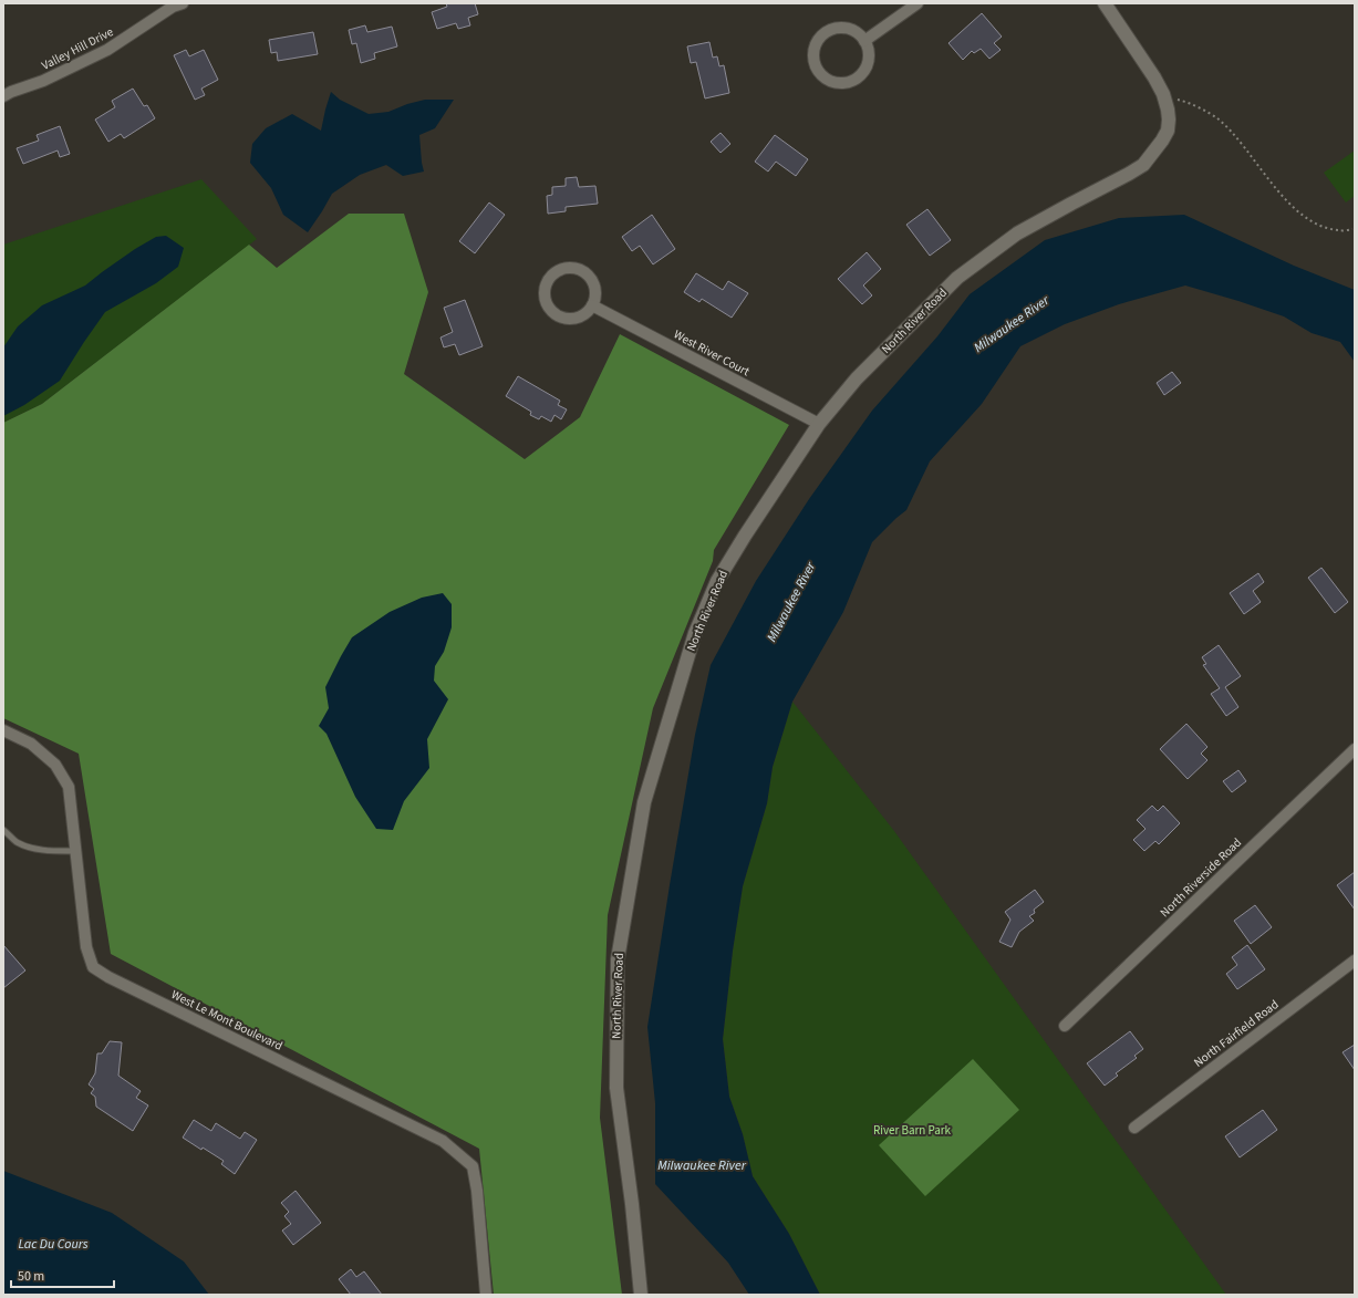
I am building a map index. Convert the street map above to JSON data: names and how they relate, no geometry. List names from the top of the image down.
{
  "streets": {
    "street": [
      "Valley Hill Drive",
      "North River Road",
      "West River Court",
      "North Riverside Road",
      "West Le Mont Boulevard",
      "North Fairfield Road"
    ]
  },
  "crossings": [
    ["North River Road", "West River Court"]
  ],
  "water": ["Milwaukee River", "Lac Du Cours"],
  "parks": ["River Barn Park"],
  "scale_bar": "50 m"
}
